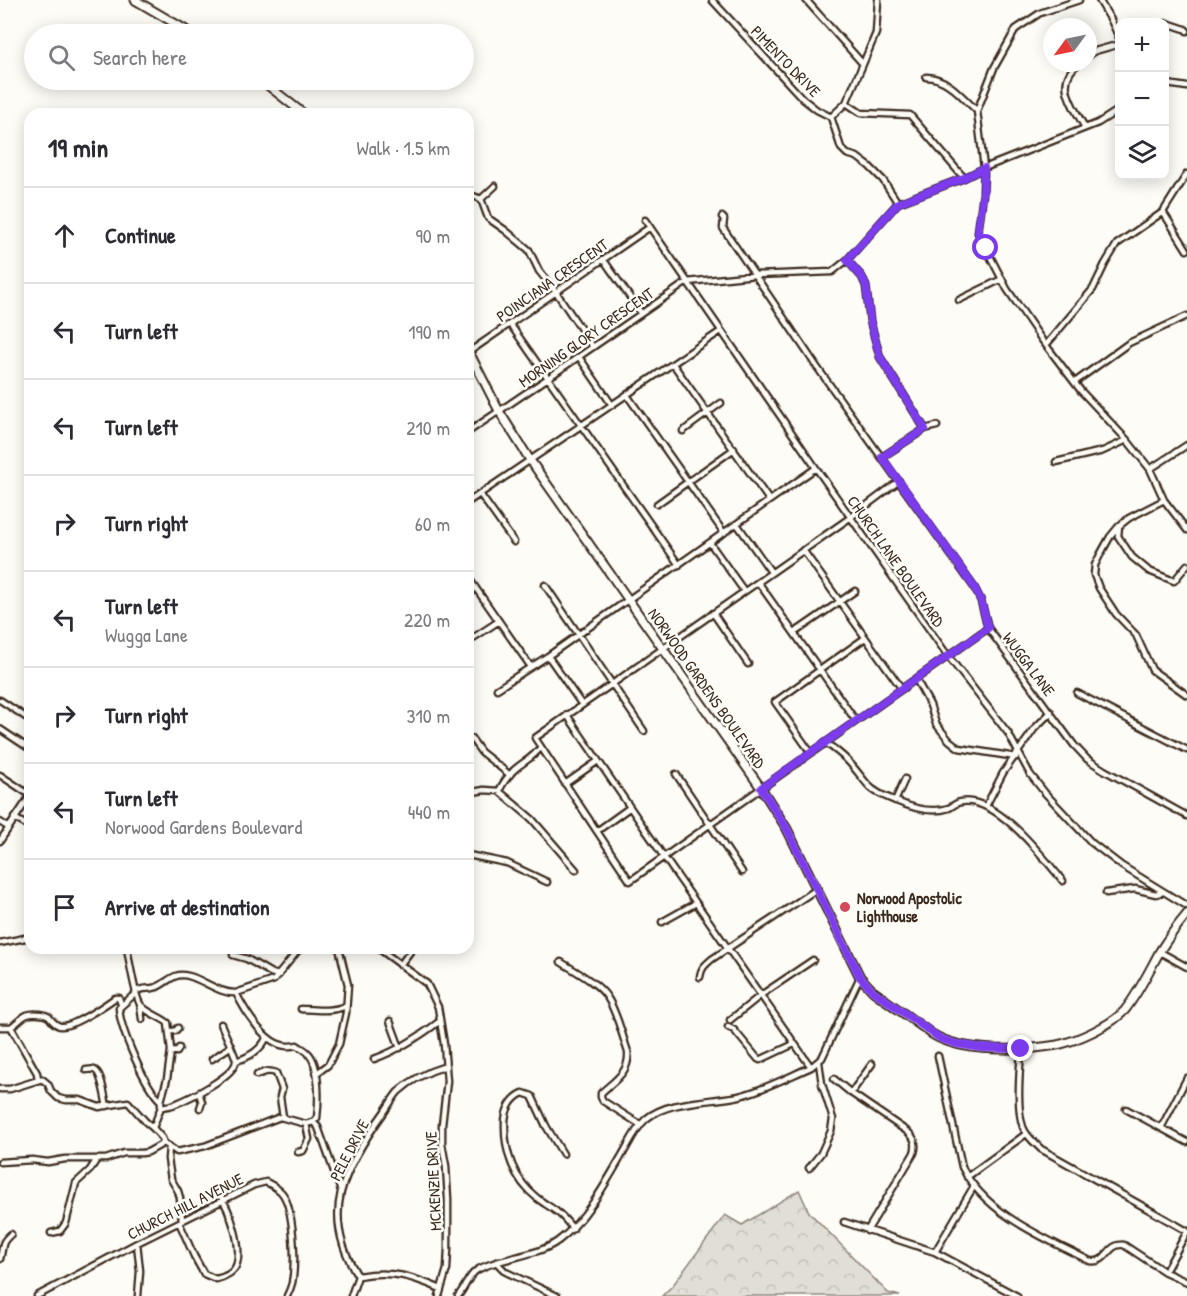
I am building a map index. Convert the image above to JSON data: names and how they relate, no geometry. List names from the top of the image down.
{
  "streets": {
    "street": [
      "PIMENTO DRIVE",
      "POINCIANA CRESCENT",
      "MORNING GLORY CRESCENT",
      "CHURCH LANE BOULEVARD",
      "WUGGA LANE",
      "NORWOOD GARDENS BOULEVARD",
      "PELE DRIVE",
      "MCKENZIE DRIVE",
      "CHURCH HILL AVENUE"
    ]
  },
  "crossings": [
    ["POINCIANA CRESCENT", "CHURCH LANE BOULEVARD"],
    ["MORNING GLORY CRESCENT", "CHURCH LANE BOULEVARD"],
    ["MORNING GLORY CRESCENT", "NORWOOD GARDENS BOULEVARD"],
    ["PELE DRIVE", "MCKENZIE DRIVE"]
  ],
  "places": ["Norwood Apostolic Lighthouse"],
  "north": "bottom left",
  "page": {
    "map_buttons": ["+", "−"],
    "search": "Search here",
    "heading": ["19 min", "Walk · 1.5 km"],
    "list": [
      ["Continue", "90 m"],
      ["Turn left", "190 m"],
      ["Turn left", "210 m"],
      ["Turn right", "60 m"],
      ["Turn left", "Wugga Lane", "220 m"],
      ["Turn right", "310 m"],
      ["Turn left", "Norwood Gardens Boulevard", "440 m"],
      "Arrive at destination"
    ]
  }
}
